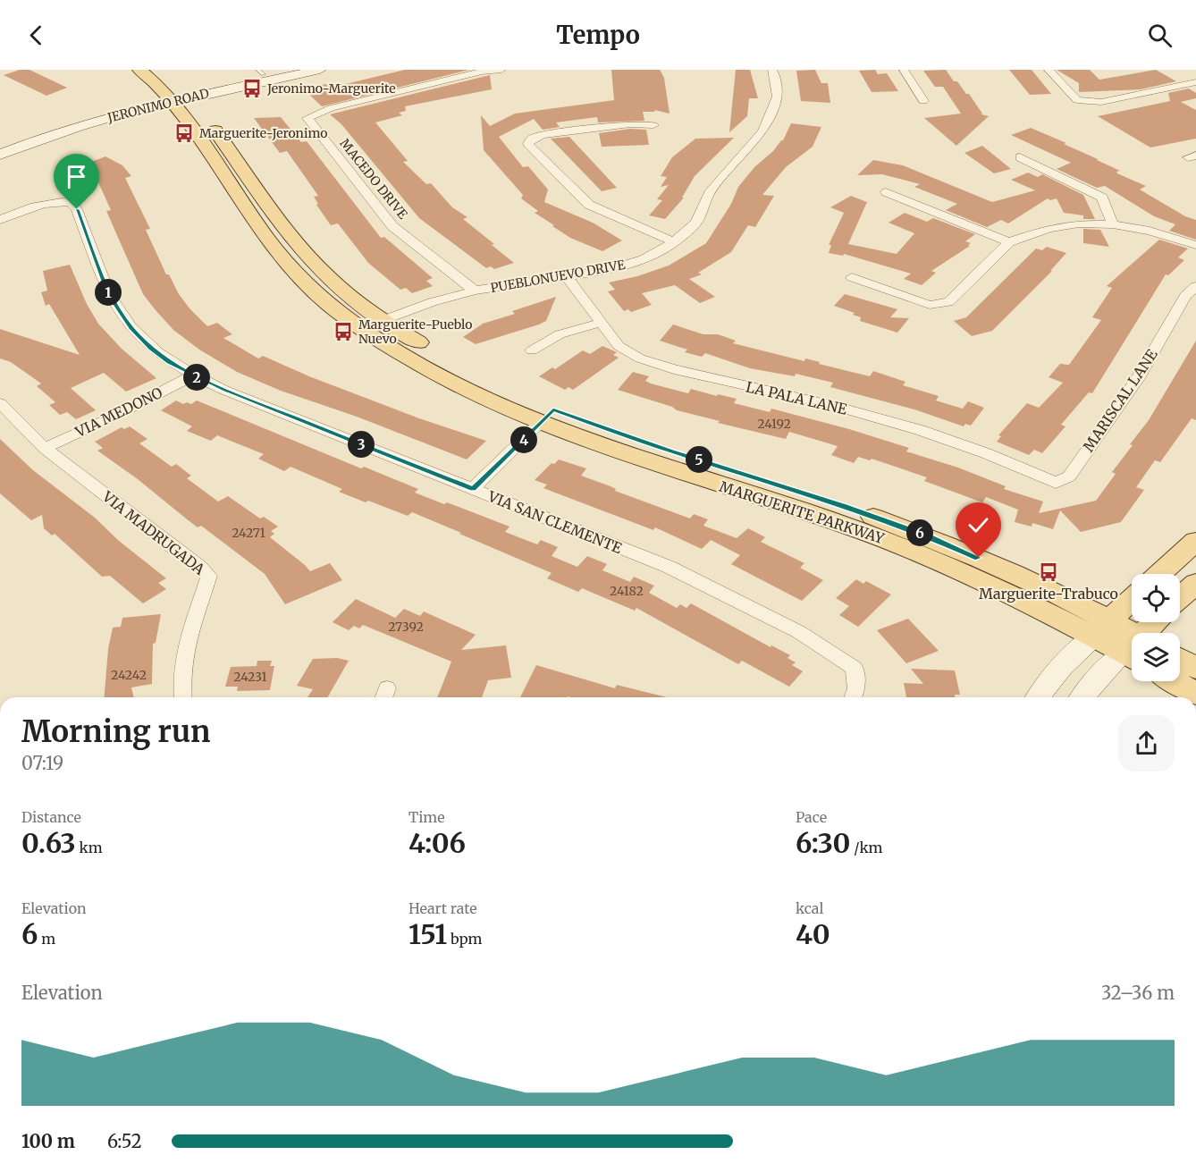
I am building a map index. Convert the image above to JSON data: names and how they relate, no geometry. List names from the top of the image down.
{
  "streets": {
    "main road": ["JERONIMO ROAD", "MARGUERITE PARKWAY"],
    "street": [
      "MACEDO DRIVE",
      "PUEBLONUEVO DRIVE",
      "LA PALA LANE",
      "MARISCAL LANE",
      "VIA MEDONO",
      "VIA SAN CLEMENTE",
      "VIA MADRUGADA"
    ]
  },
  "crossings": [
    ["JERONIMO ROAD", "MARGUERITE PARKWAY"],
    ["MACEDO DRIVE", "PUEBLONUEVO DRIVE"],
    ["PUEBLONUEVO DRIVE", "LA PALA LANE"],
    ["PUEBLONUEVO DRIVE", "MARGUERITE PARKWAY"],
    ["LA PALA LANE", "MARISCAL LANE"],
    ["VIA MEDONO", "VIA SAN CLEMENTE"],
    ["VIA MEDONO", "VIA MADRUGADA"]
  ],
  "places": {
    "bus stop": [
      "Jeronimo-Marguerite",
      "Marguerite-Jeronimo",
      "Marguerite-Pueblo Nuevo",
      "Marguerite-Trabuco"
    ]
  },
  "house_numbers": [
    "24192",
    "24271",
    "24182",
    "27392",
    "24242",
    "24231"
  ],
  "page": {
    "header": "Tempo",
    "pins": [
      "1",
      "2",
      "4",
      "3",
      "5",
      "6"
    ],
    "heading": ["Morning run", "07:19"],
    "stats": [
      ["Distance", "0.63 km"],
      ["Time", "4:06"],
      ["Pace", "6:30 /km"],
      ["Elevation", "6 m"],
      ["Heart rate", "151 bpm"],
      ["kcal", "40"]
    ],
    "chart": ["Elevation", "32–36 m"],
    "list": [
      {
        "name": "100 m",
        "note": "6:52"
      }
    ]
  }
}
